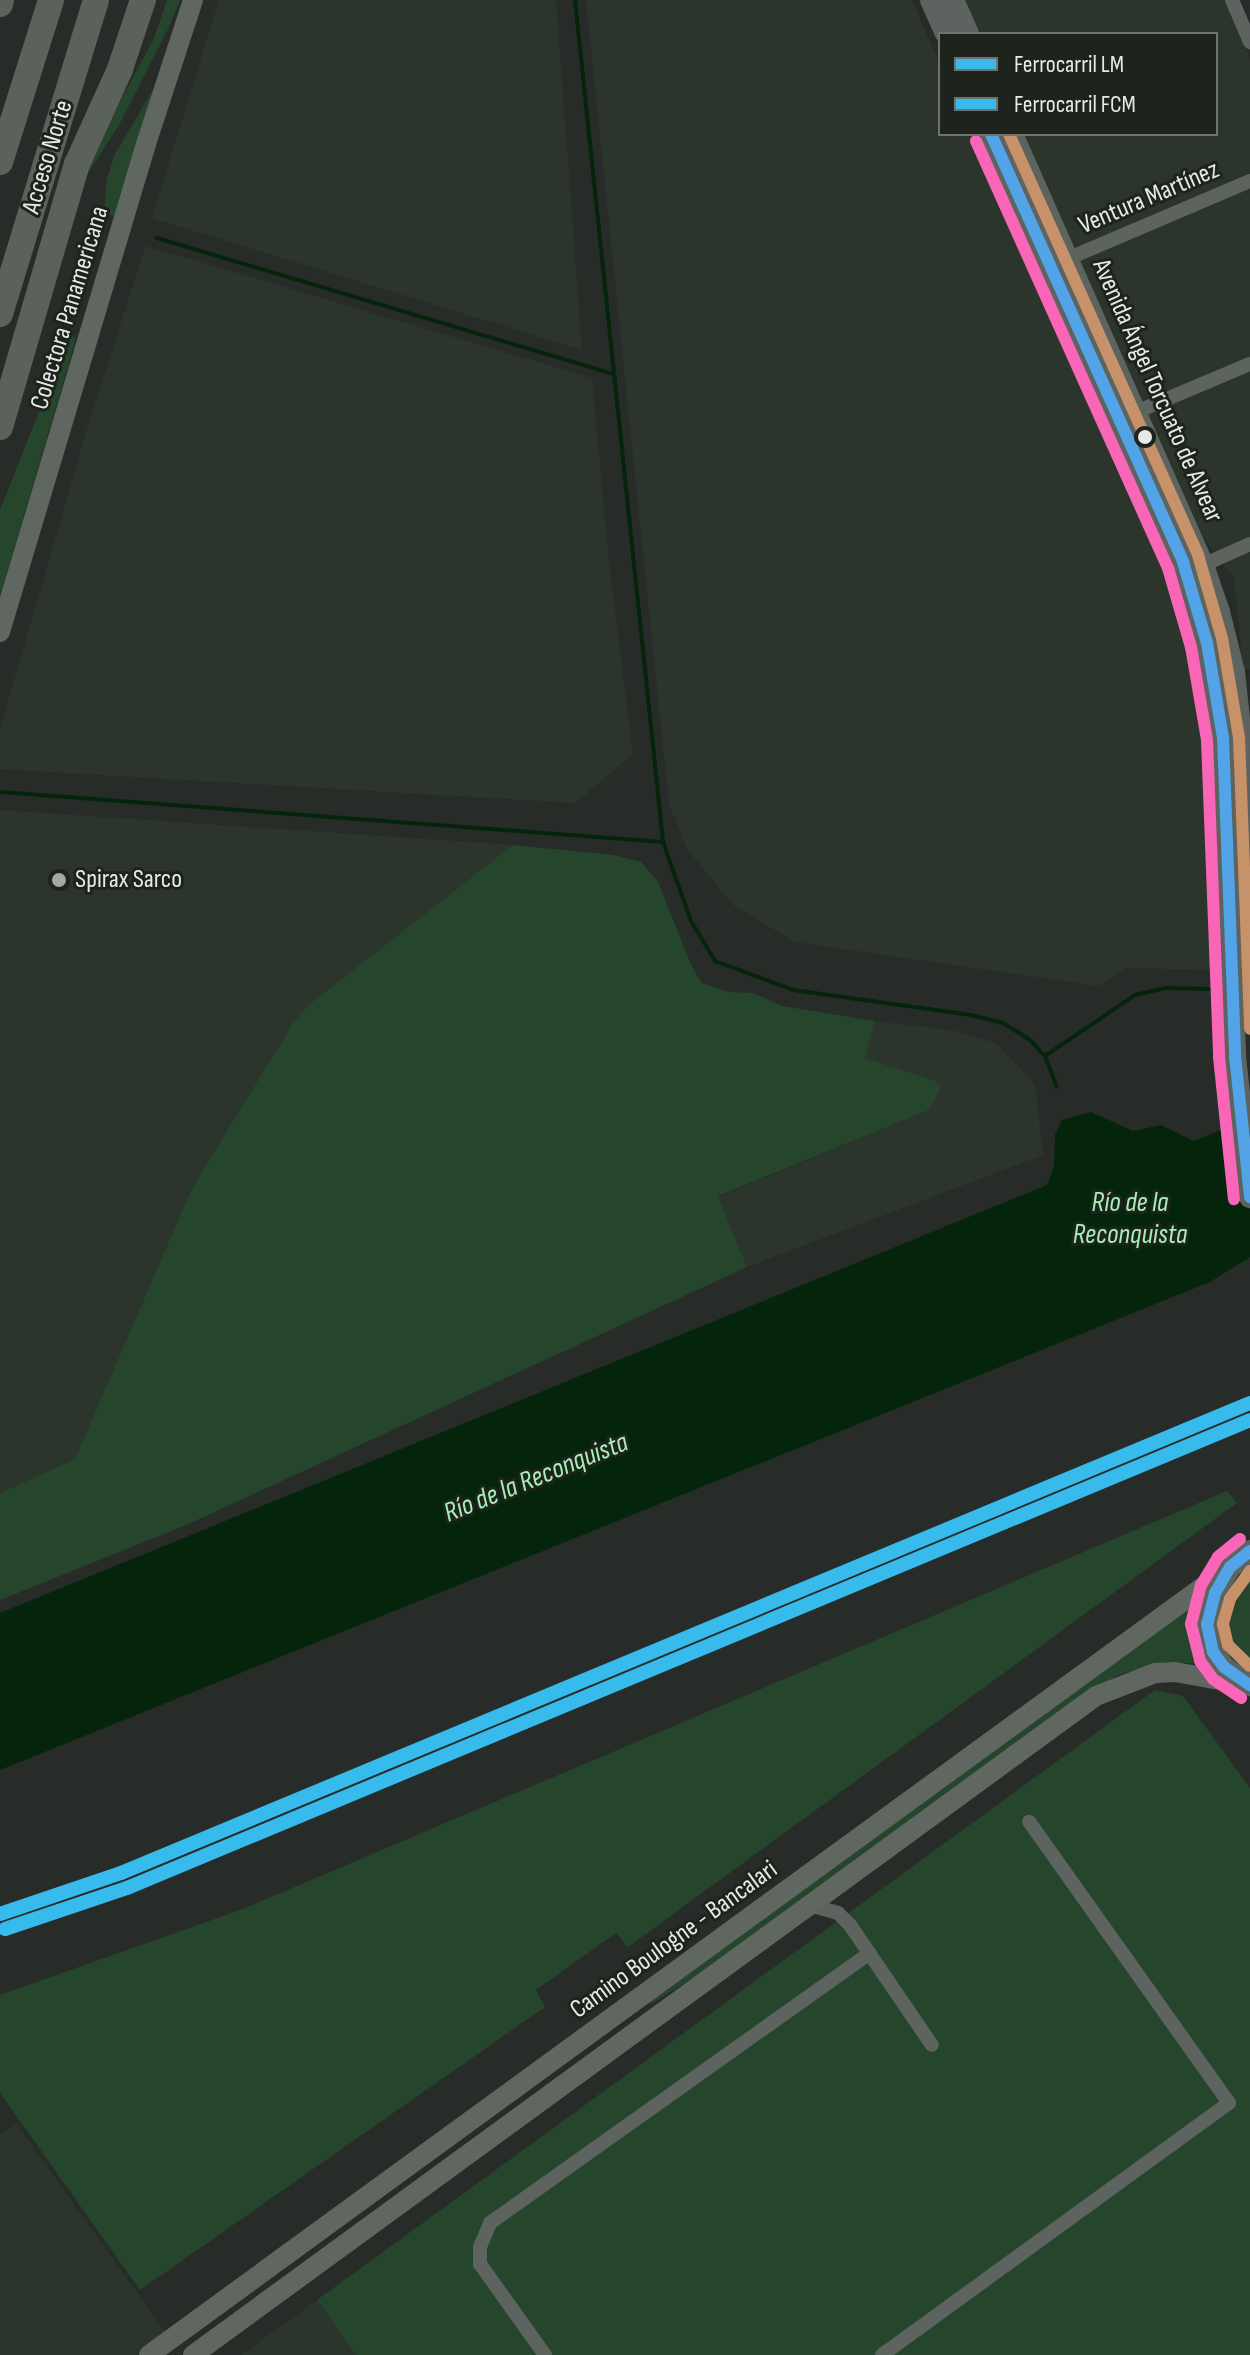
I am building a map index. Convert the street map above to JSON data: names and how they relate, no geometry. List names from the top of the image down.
{
  "streets": {
    "highway": ["Acceso Norte"],
    "main road": ["Colectora Panamericana", "Avenida Ángel Torcuato de Alvear", "Camino Boulogne - Bancalari"],
    "street": ["Ventura Martínez"]
  },
  "crossings": [
    ["Ventura Martínez", "Avenida Ángel Torcuato de Alvear"]
  ],
  "water": ["Río de la Reconquista"],
  "places": ["Spirax Sarco"],
  "lines": ["rail line LM", "rail line FCM"],
  "legend": ["Ferrocarril LM", "Ferrocarril FCM"]
}
